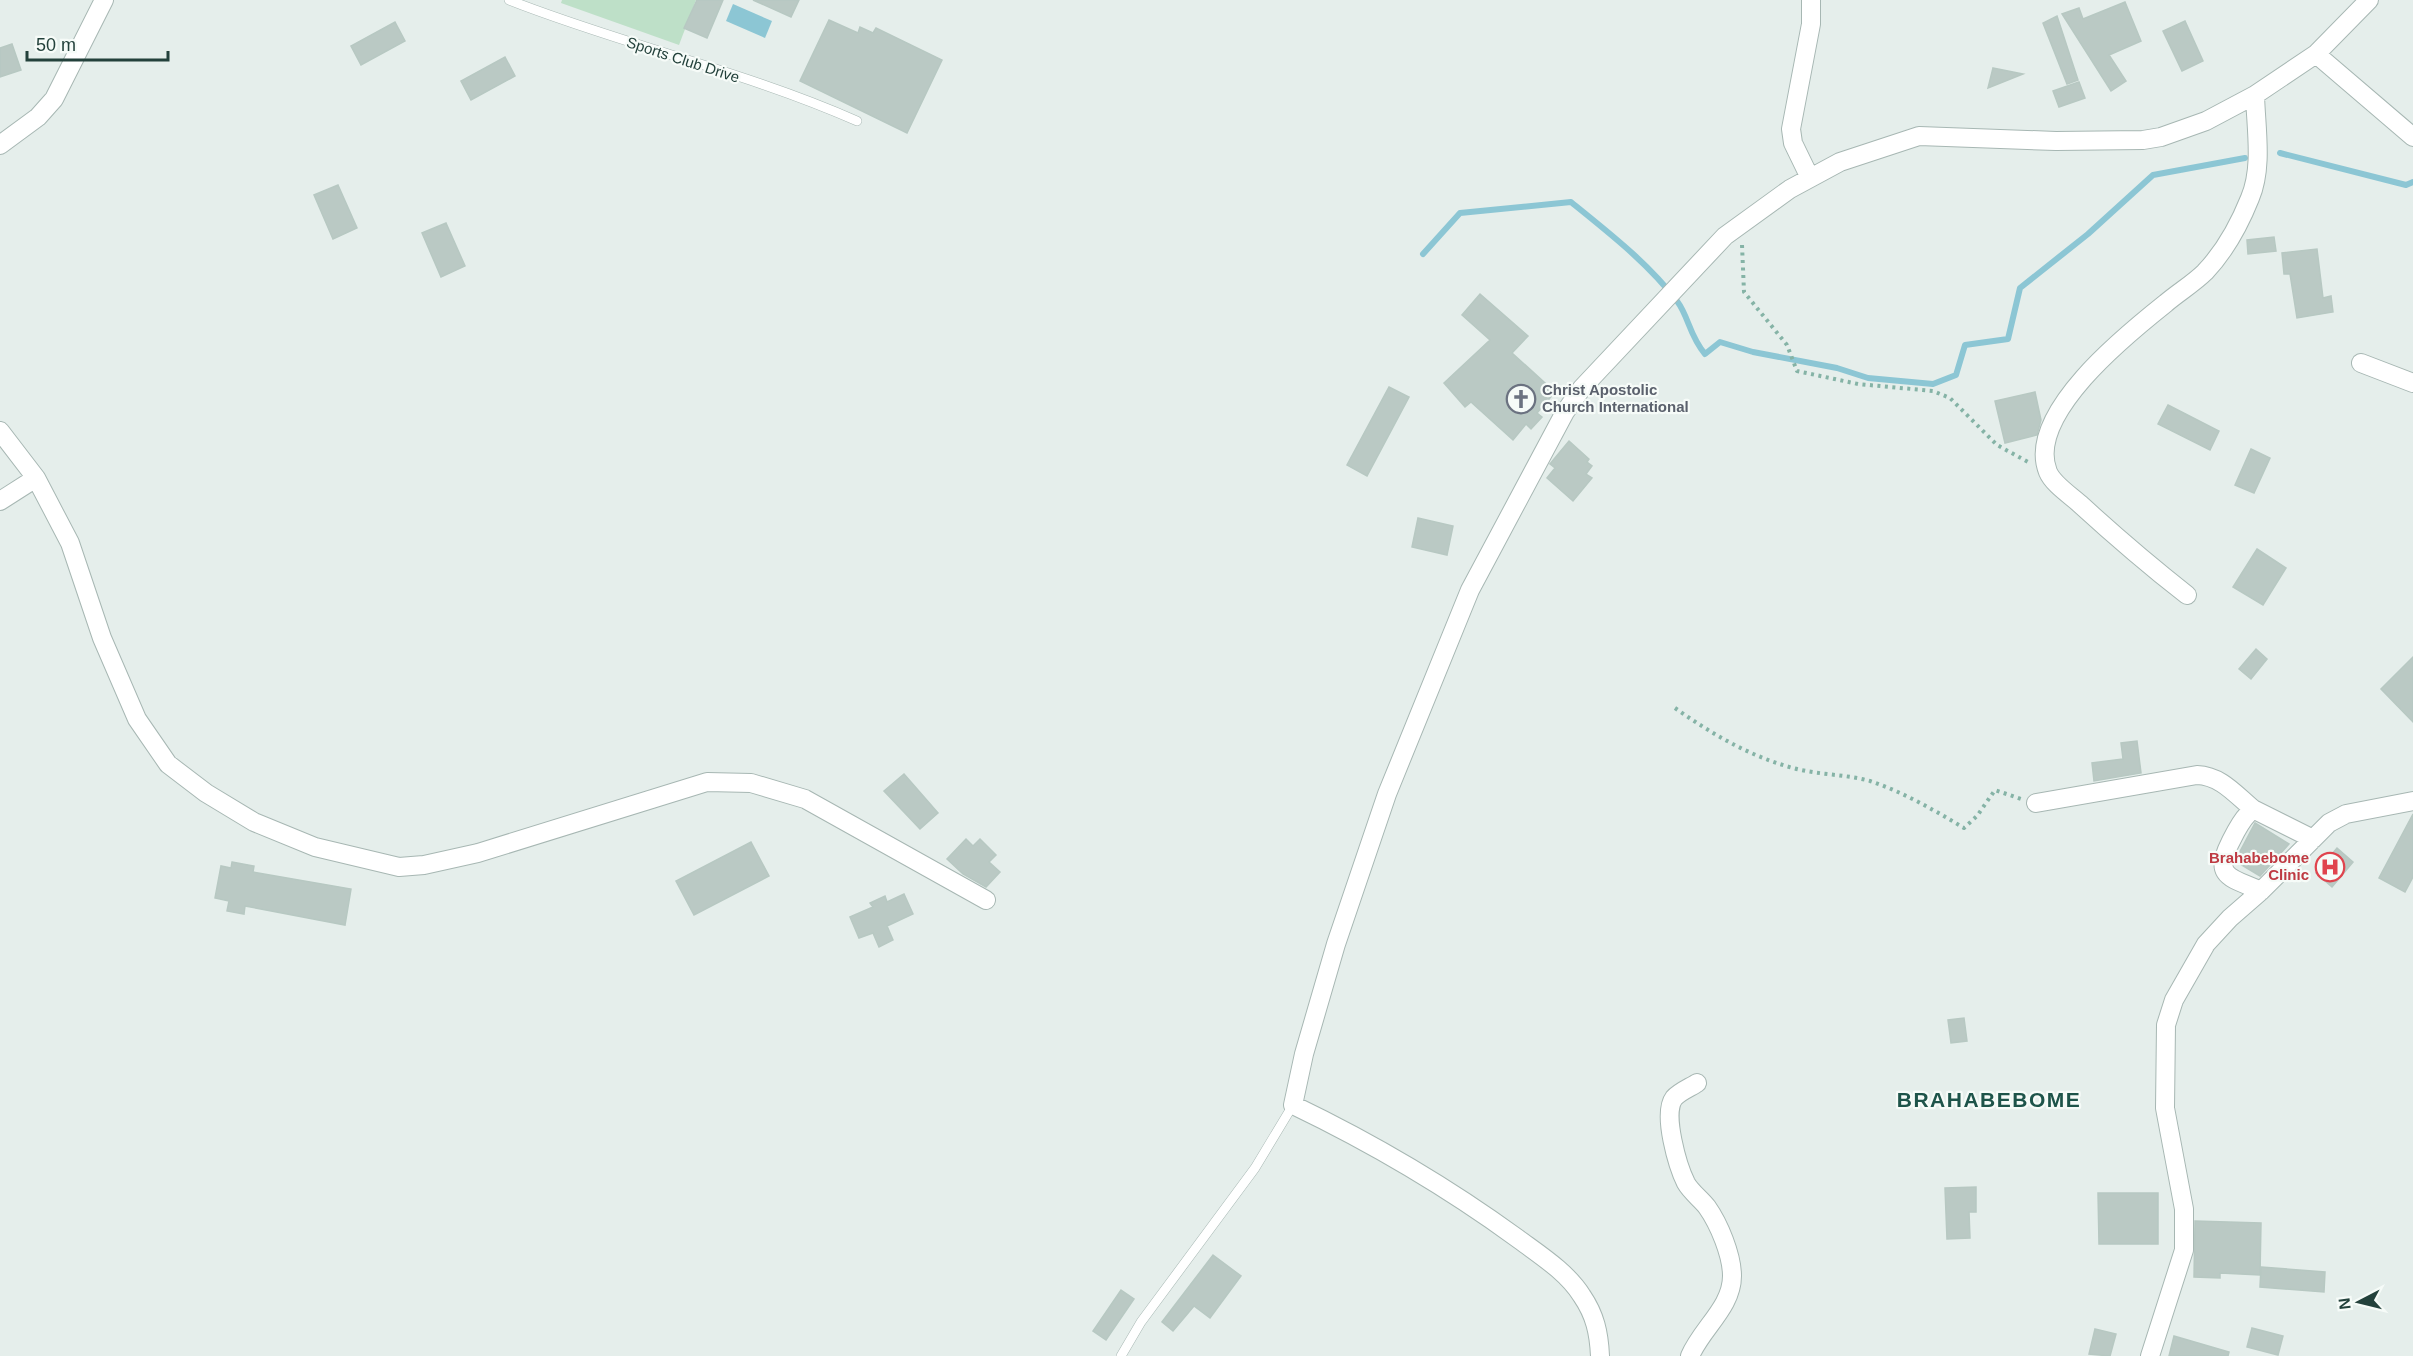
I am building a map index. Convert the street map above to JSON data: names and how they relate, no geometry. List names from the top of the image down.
{
  "streets": {
    "lane": ["Sports Club Drive"]
  },
  "districts": ["BRAHABEBOME"],
  "places": {
    "church": ["Christ Apostolic Church International"],
    "hospital": ["Brahabebome Clinic"]
  },
  "scale_bar": "50 m",
  "north": "left"
}
